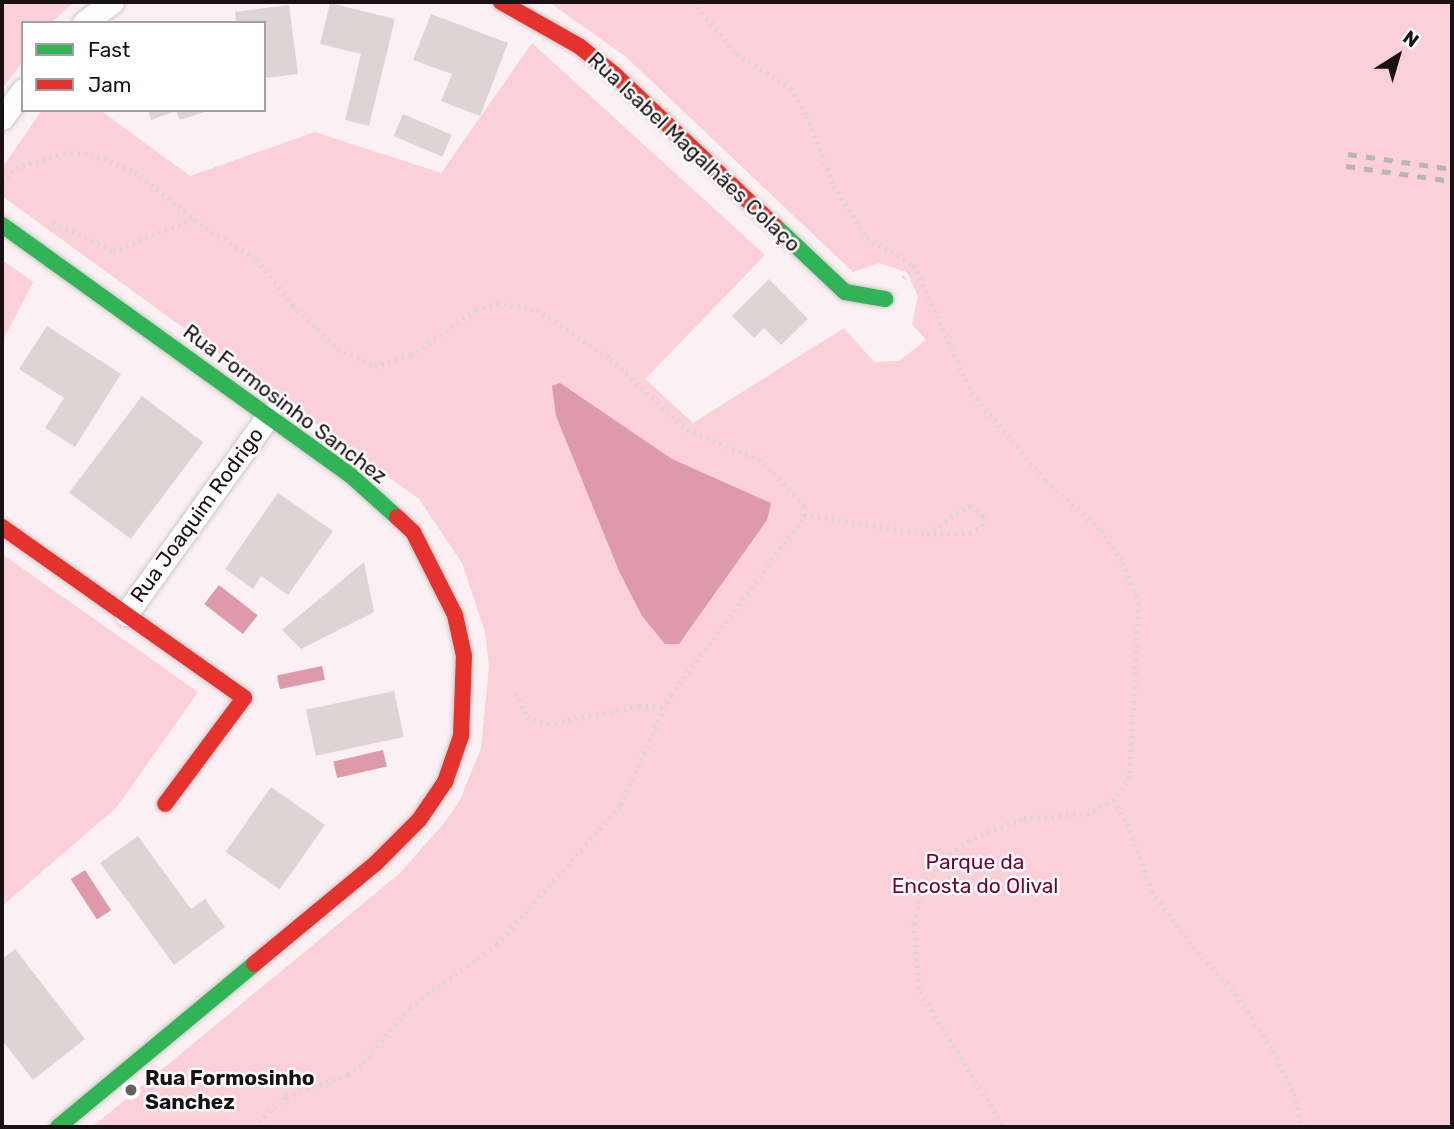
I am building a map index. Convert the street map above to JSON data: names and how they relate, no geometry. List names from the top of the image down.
{
  "streets": {
    "street": ["Rua Isabel Magalhães Colaço", "Rua Formosinho Sanchez", "Rua Joaquim Rodrigo"]
  },
  "crossings": [
    ["Rua Formosinho Sanchez", "Rua Joaquim Rodrigo"]
  ],
  "parks": ["Parque da Encosta do Olival"],
  "places": ["Rua Formosinho Sanchez"],
  "legend": ["Fast", "Jam"],
  "north": "top right"
}
